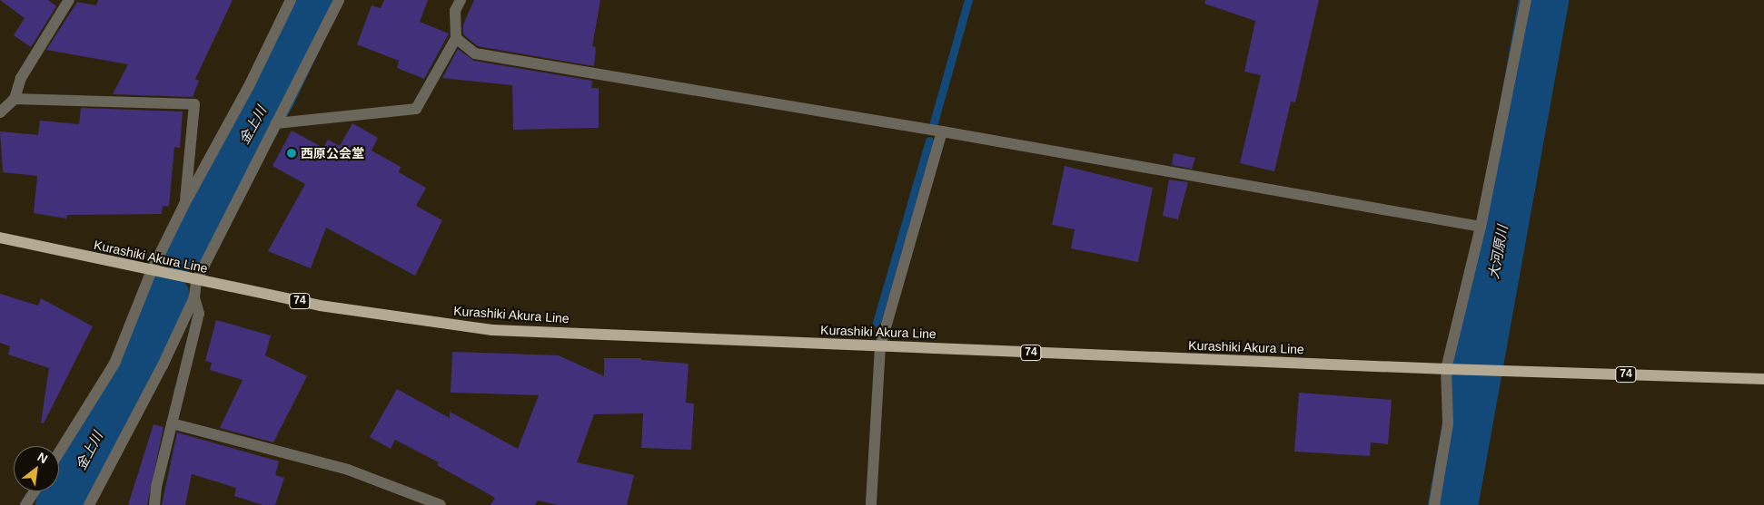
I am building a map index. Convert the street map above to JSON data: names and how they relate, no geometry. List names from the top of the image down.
{
  "streets": {
    "main road": ["Kurashiki Akura Line", "74"]
  },
  "water": ["金上川", "大河原川"],
  "places": ["西原公会堂"],
  "north": "top right"
}
